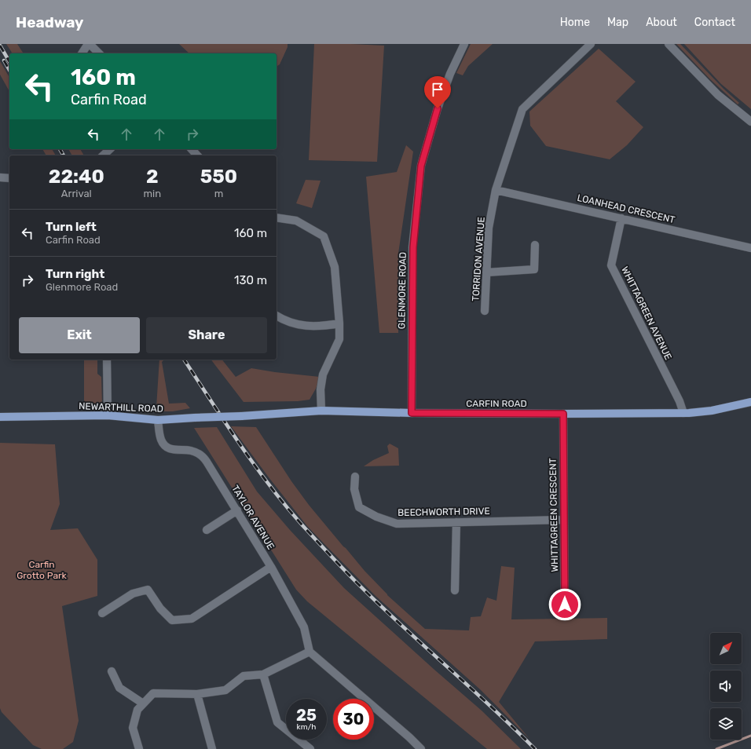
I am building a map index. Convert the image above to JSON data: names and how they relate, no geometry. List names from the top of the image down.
{
  "streets": {
    "main road": ["CARFIN ROAD", "NEWARTHILL ROAD"],
    "street": [
      "LOANHEAD CRESCENT",
      "TORRIDON AVENUE",
      "GLENMORE ROAD",
      "WHITTAGREEN AVENUE",
      "BEECHWORTH DRIVE",
      "WHITTAGREEN CRESCENT",
      "TAYLOR AVENUE"
    ]
  },
  "crossings": [
    ["LOANHEAD CRESCENT", "TORRIDON AVENUE"],
    ["LOANHEAD CRESCENT", "WHITTAGREEN AVENUE"],
    ["GLENMORE ROAD", "CARFIN ROAD"],
    ["WHITTAGREEN AVENUE", "CARFIN ROAD"],
    ["CARFIN ROAD", "NEWARTHILL ROAD"],
    ["CARFIN ROAD", "WHITTAGREEN CRESCENT"],
    ["NEWARTHILL ROAD", "TAYLOR AVENUE"],
    ["BEECHWORTH DRIVE", "WHITTAGREEN CRESCENT"]
  ],
  "parks": ["Carfin Grotto Park"],
  "north": "top right",
  "page": {
    "header": "Headway",
    "nav": [
      "Home",
      "Map",
      "About",
      "Contact"
    ],
    "turn": ["160 m", "Carfin Road"],
    "eta": [
      "22:40",
      "Arrival",
      "2",
      "min",
      "550",
      "m"
    ],
    "list": [
      {
        "name": "Turn left",
        "note": "Carfin Road",
        "value": "160 m"
      },
      {
        "name": "Turn right",
        "note": "Glenmore Road",
        "value": "130 m"
      }
    ],
    "buttons": ["Exit", "Share"],
    "speed": "25 km/h",
    "limit": "30"
  }
}
